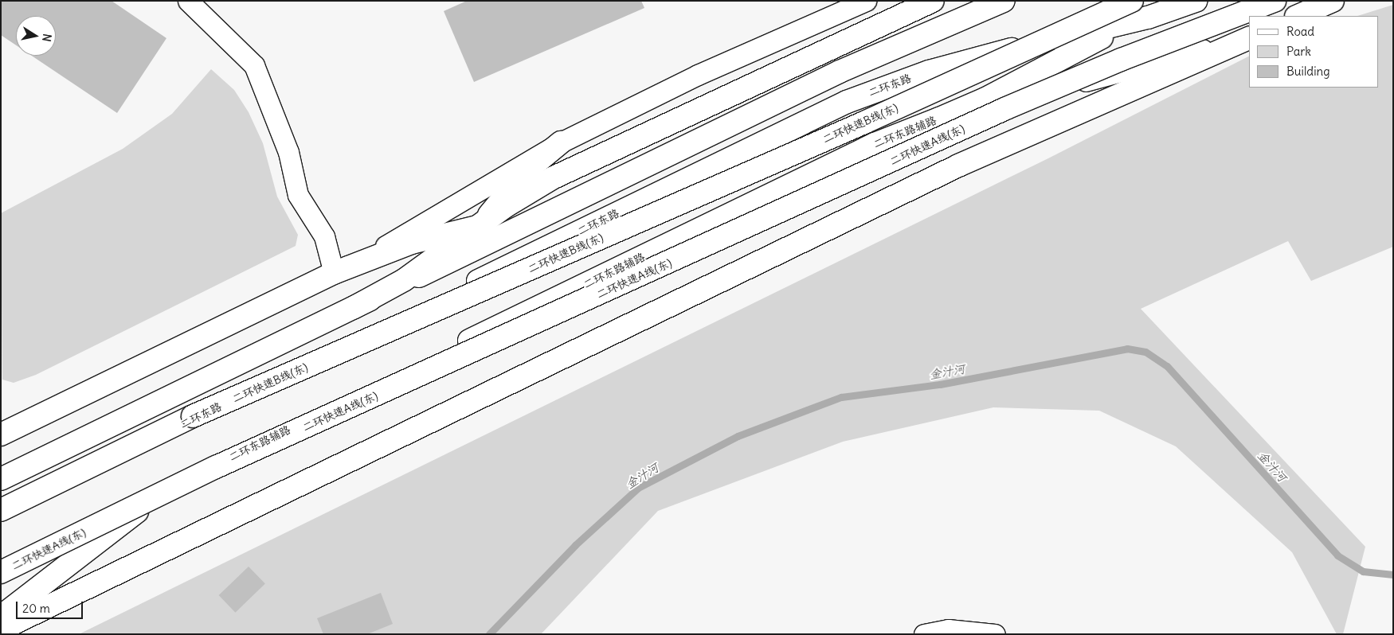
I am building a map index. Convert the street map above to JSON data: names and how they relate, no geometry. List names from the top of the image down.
{
  "streets": {
    "main road": [
      "二环东路",
      "二环快速B线(东)",
      "二环东路辅路",
      "二环快速A线(东)"
    ]
  },
  "crossings": [
    ["二环东路", "二环快速B线(东)"]
  ],
  "water": ["金汁河"],
  "legend": ["Road", "Park", "Building"],
  "scale_bar": "20 m",
  "north": "right"
}
